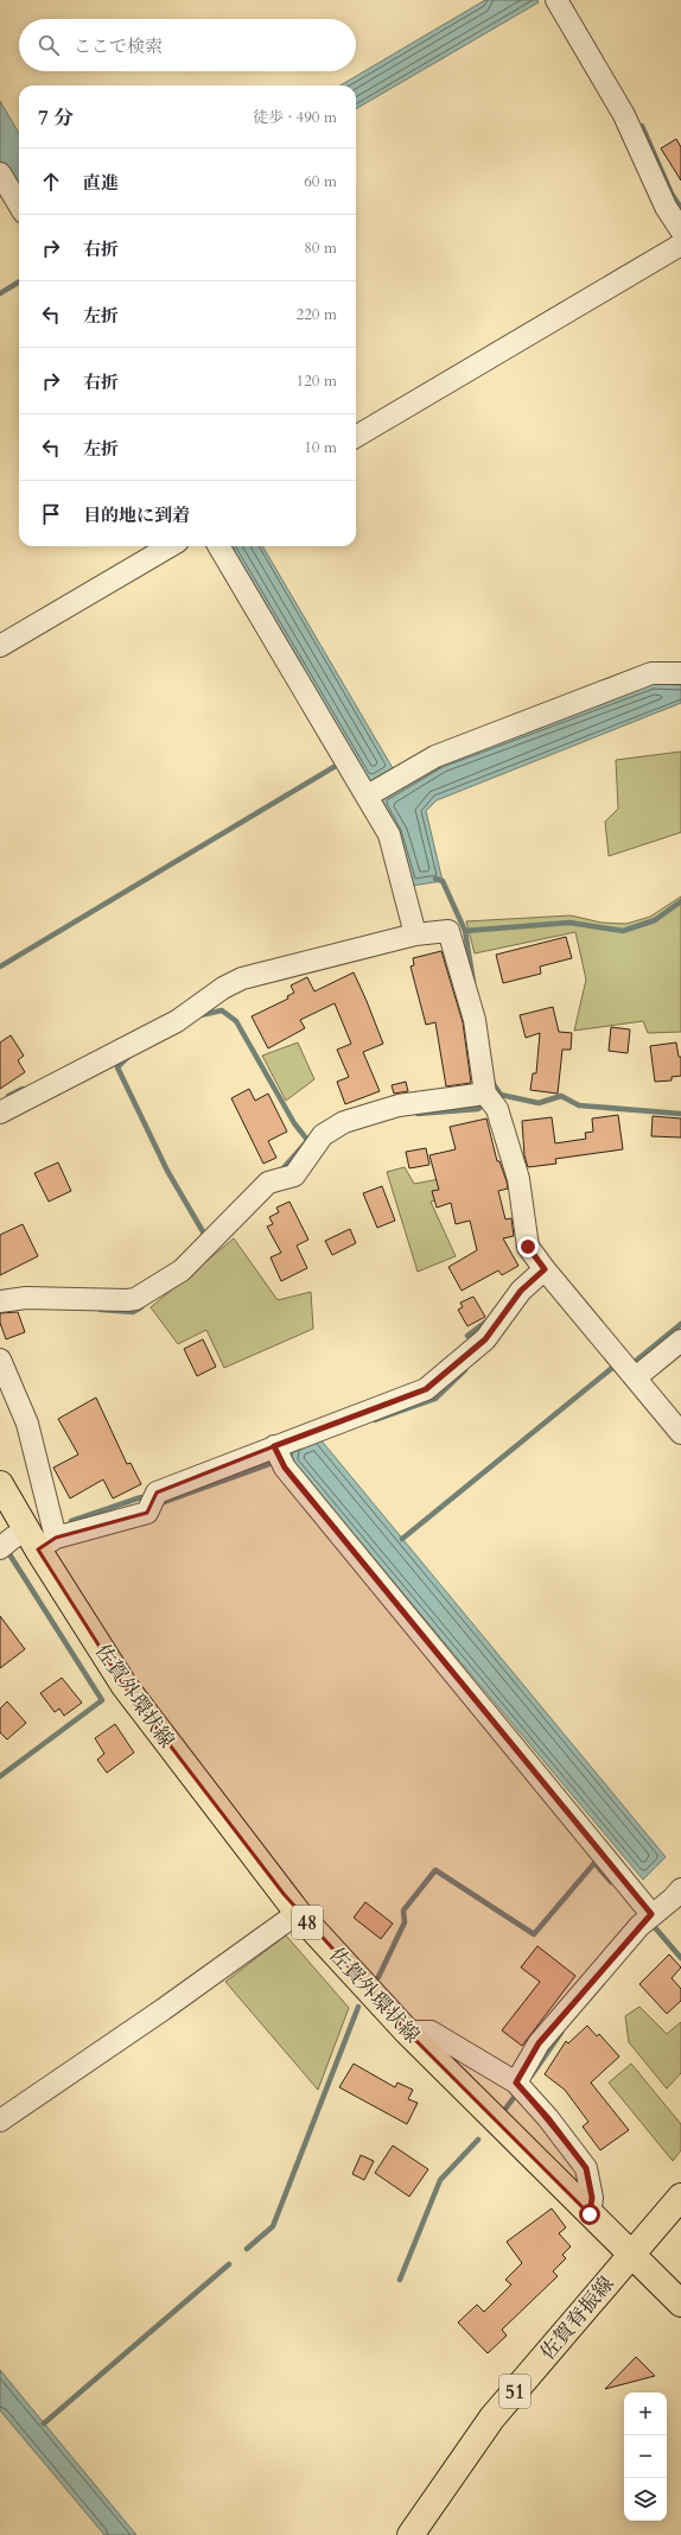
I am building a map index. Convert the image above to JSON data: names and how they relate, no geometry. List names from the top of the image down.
{
  "streets": {
    "main road": [
      "佐賀外環状線",
      "48",
      "佐賀脊振線",
      "51"
    ]
  },
  "crossings": [
    ["佐賀外環状線", "佐賀脊振線"]
  ],
  "page": {
    "search": "ここで検索",
    "heading": ["7 分", "徒歩 · 490 m"],
    "list": [
      ["直進", "60 m"],
      ["右折", "80 m"],
      ["左折", "220 m"],
      ["右折", "120 m"],
      ["左折", "10 m"],
      "目的地に到着"
    ],
    "map_buttons": ["+", "−"]
  }
}
